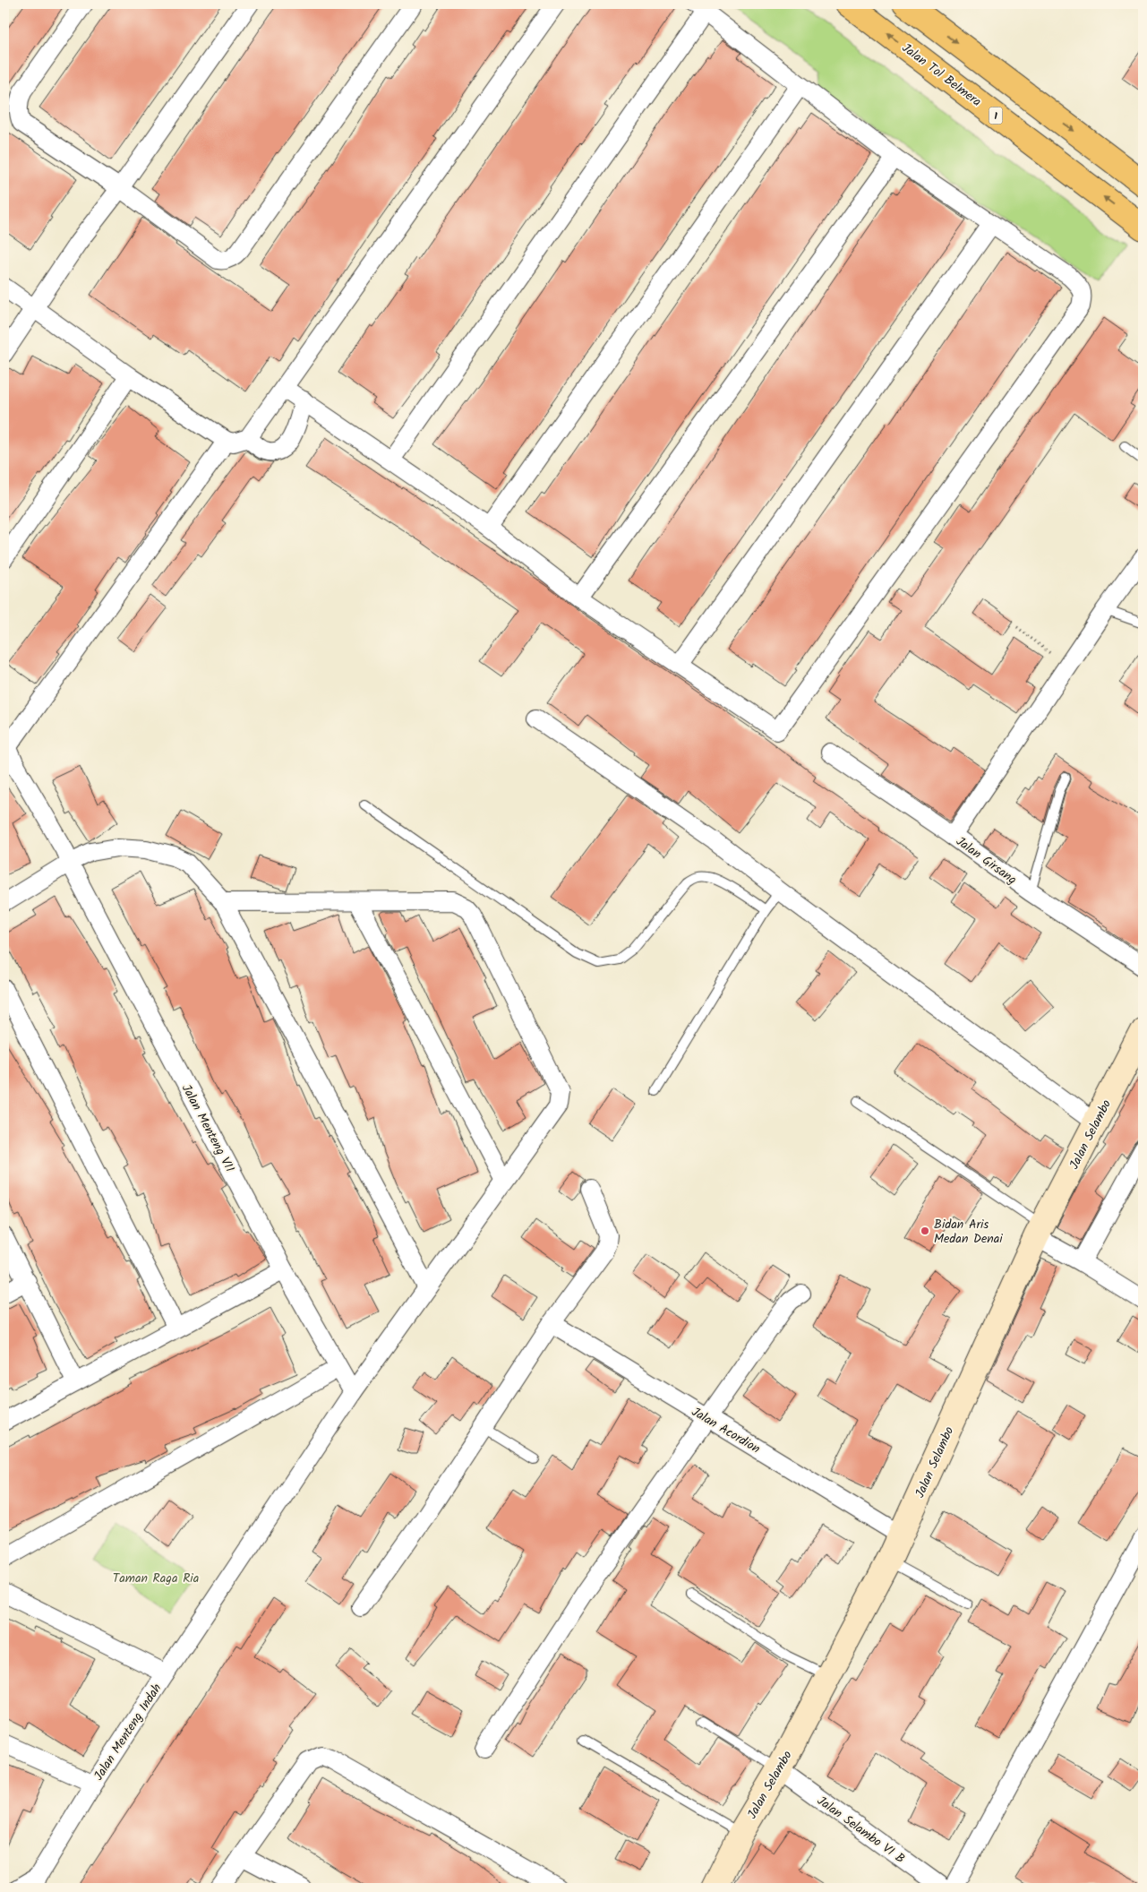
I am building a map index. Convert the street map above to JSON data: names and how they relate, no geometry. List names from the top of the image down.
{
  "streets": {
    "highway": ["Jalan Tol Belmera", "1"],
    "street": [
      "Jalan Girsang",
      "Jalan Menteng VII",
      "Jalan Selambo",
      "Jalan Acordion",
      "Jalan Menteng Indah",
      "Jalan Selambo VI B"
    ]
  },
  "crossings": [
    ["Jalan Selambo", "Jalan Acordion"],
    ["Jalan Selambo", "Jalan Selambo VI B"]
  ],
  "parks": ["Taman Raga Ria"],
  "places": ["Bidan Aris Medan Denai"]
}
